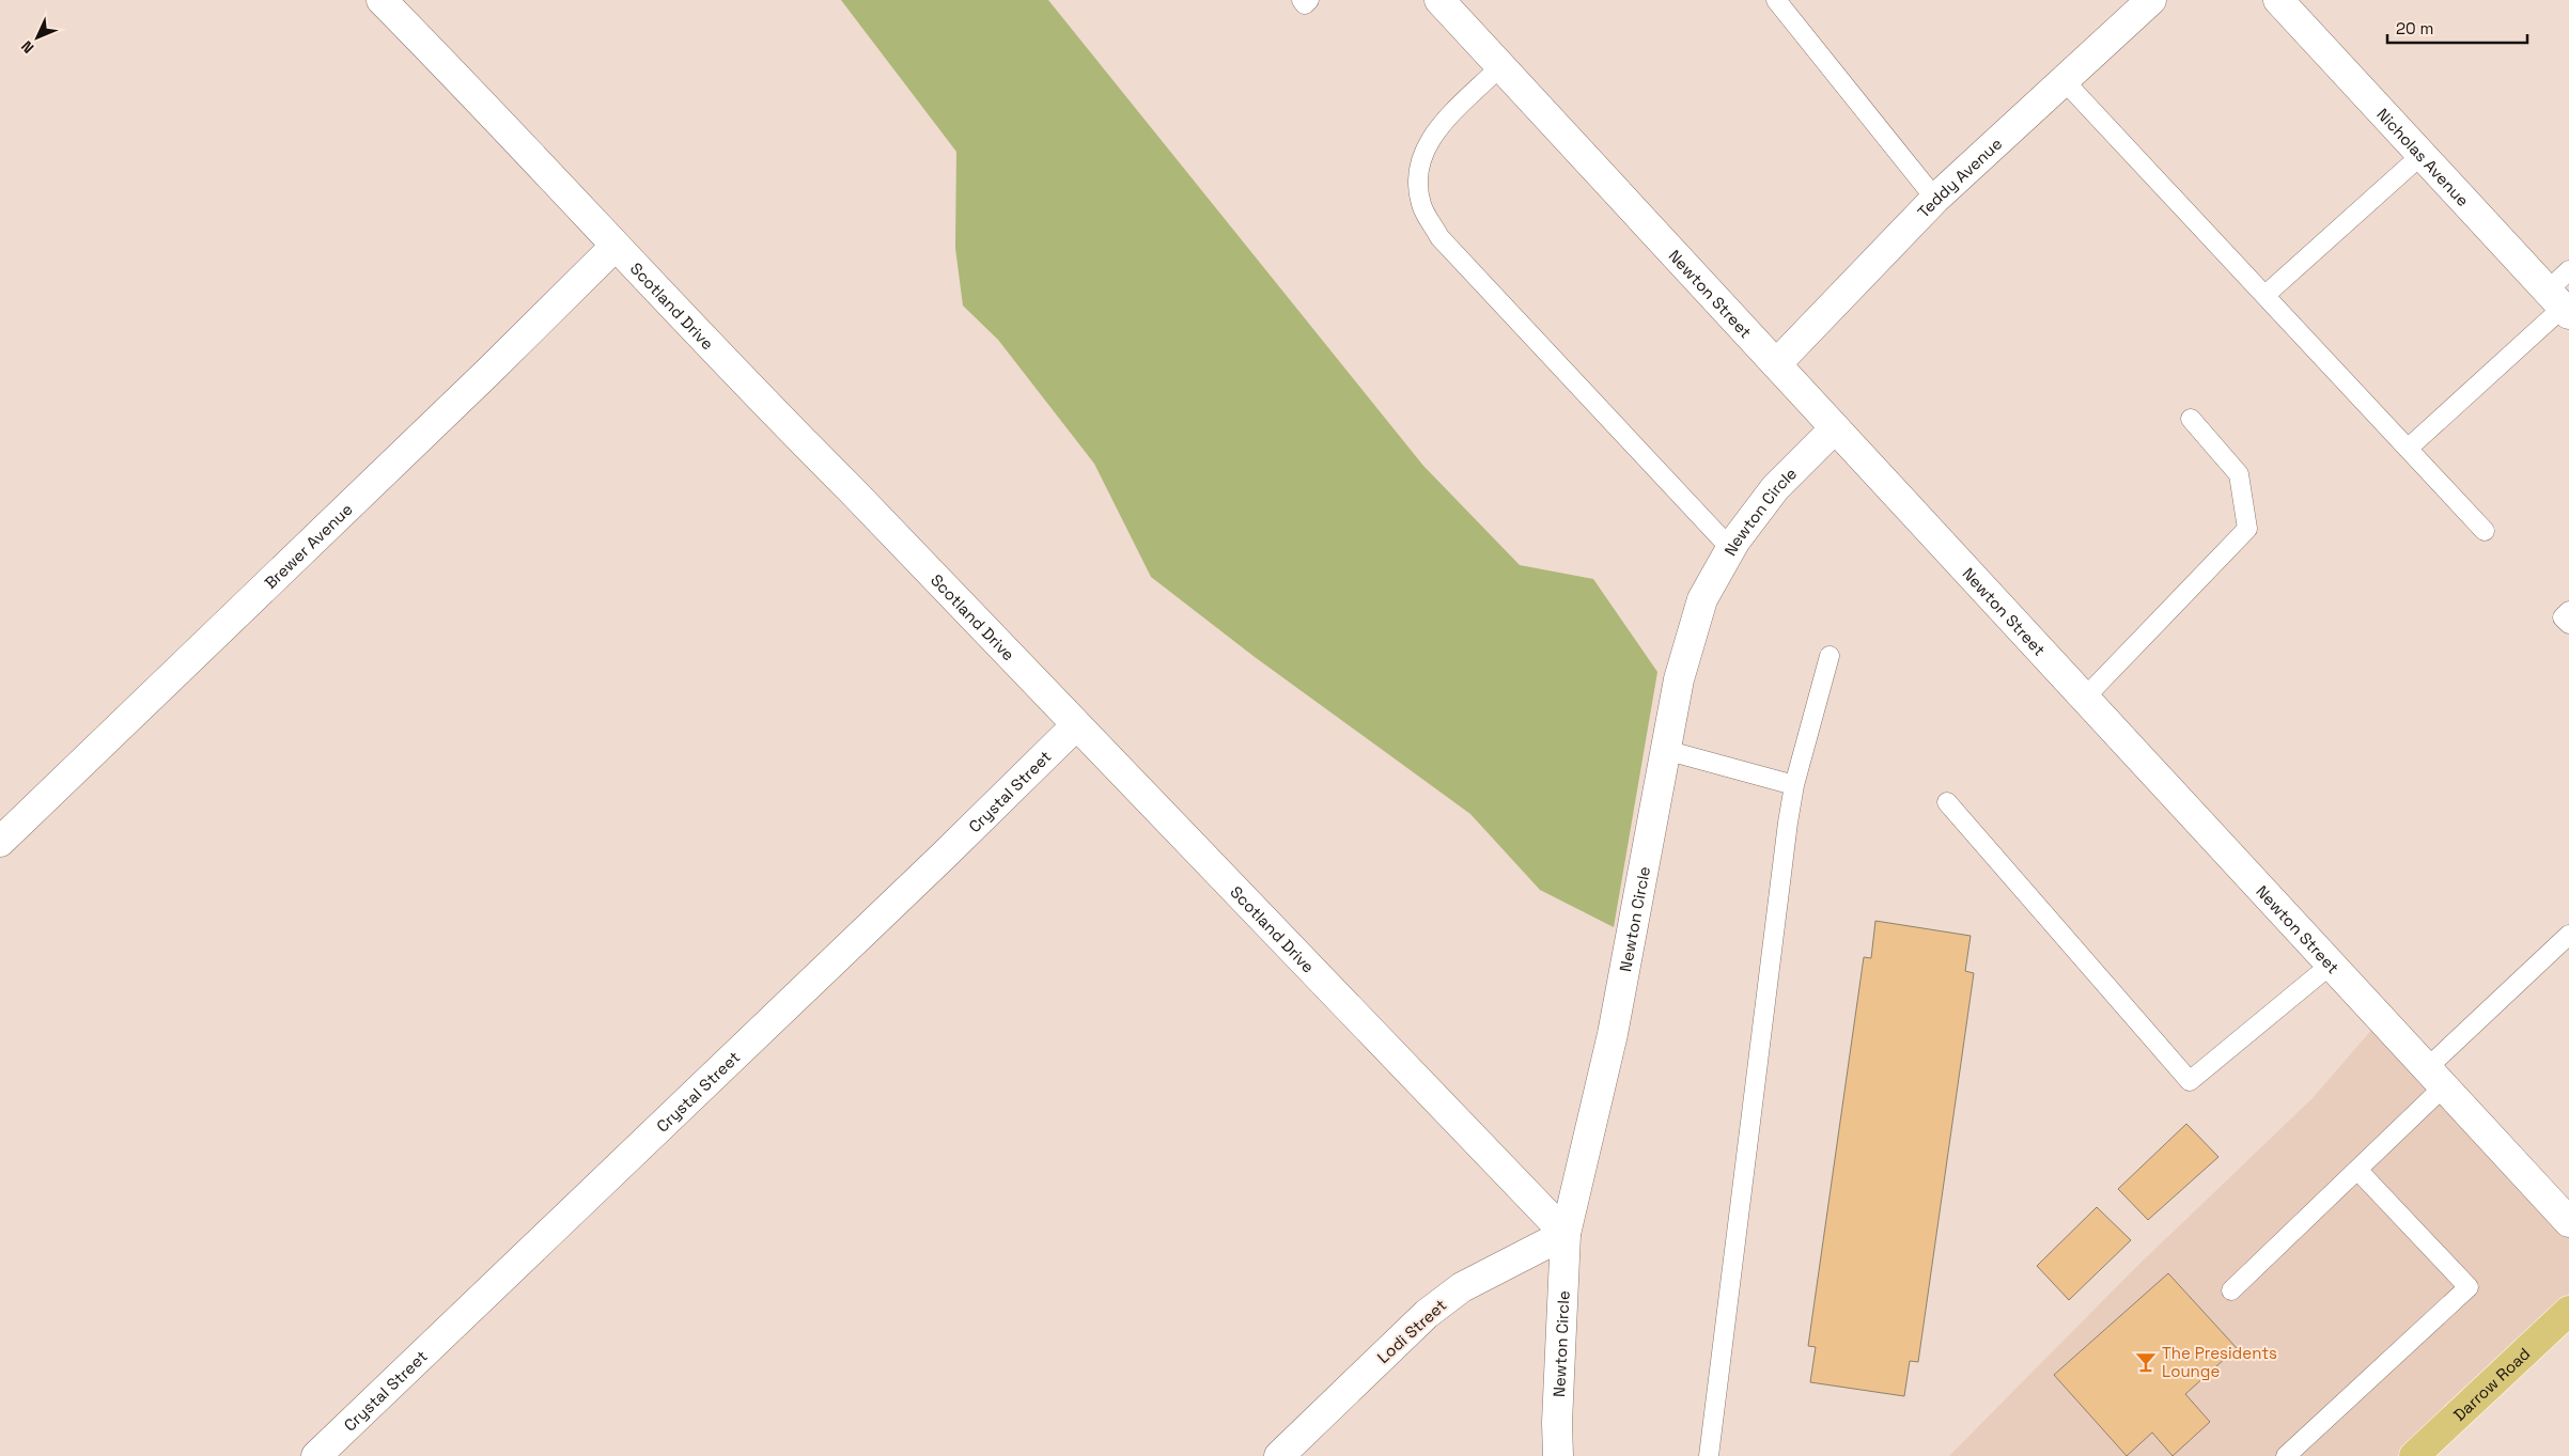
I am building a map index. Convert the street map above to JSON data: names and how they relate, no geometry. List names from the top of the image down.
{
  "streets": {
    "main road": ["Darrow Road"],
    "street": [
      "Nicholas Avenue",
      "Teddy Avenue",
      "Newton Street",
      "Scotland Drive",
      "Newton Circle",
      "Brewer Avenue",
      "Crystal Street",
      "Lodi Street"
    ]
  },
  "crossings": [
    ["Teddy Avenue", "Newton Street"],
    ["Newton Street", "Newton Circle"],
    ["Scotland Drive", "Newton Circle"],
    ["Scotland Drive", "Brewer Avenue"],
    ["Scotland Drive", "Crystal Street"],
    ["Scotland Drive", "Lodi Street"],
    ["Newton Circle", "Lodi Street"]
  ],
  "places": {
    "bar": ["The Presidents Lounge"]
  },
  "scale_bar": "20 m",
  "north": "bottom left"
}
